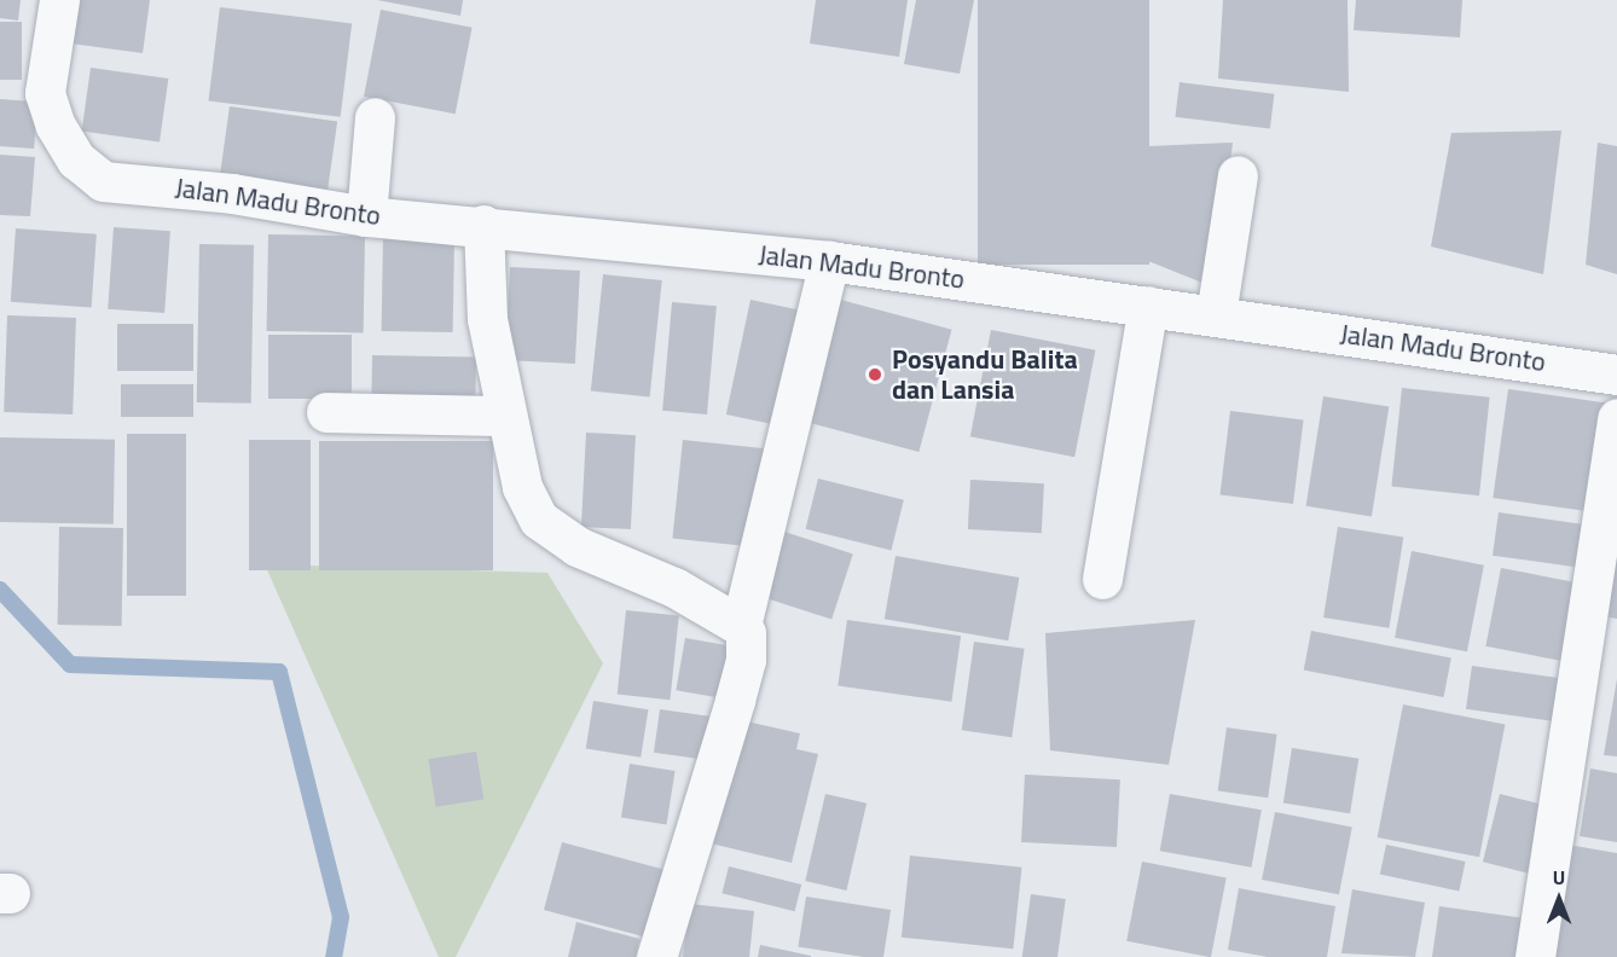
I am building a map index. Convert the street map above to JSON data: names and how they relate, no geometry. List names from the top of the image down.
{
  "streets": {
    "street": ["Jalan Madu Bronto"]
  },
  "places": ["Posyandu Balita dan Lansia"],
  "north": "top"
}
